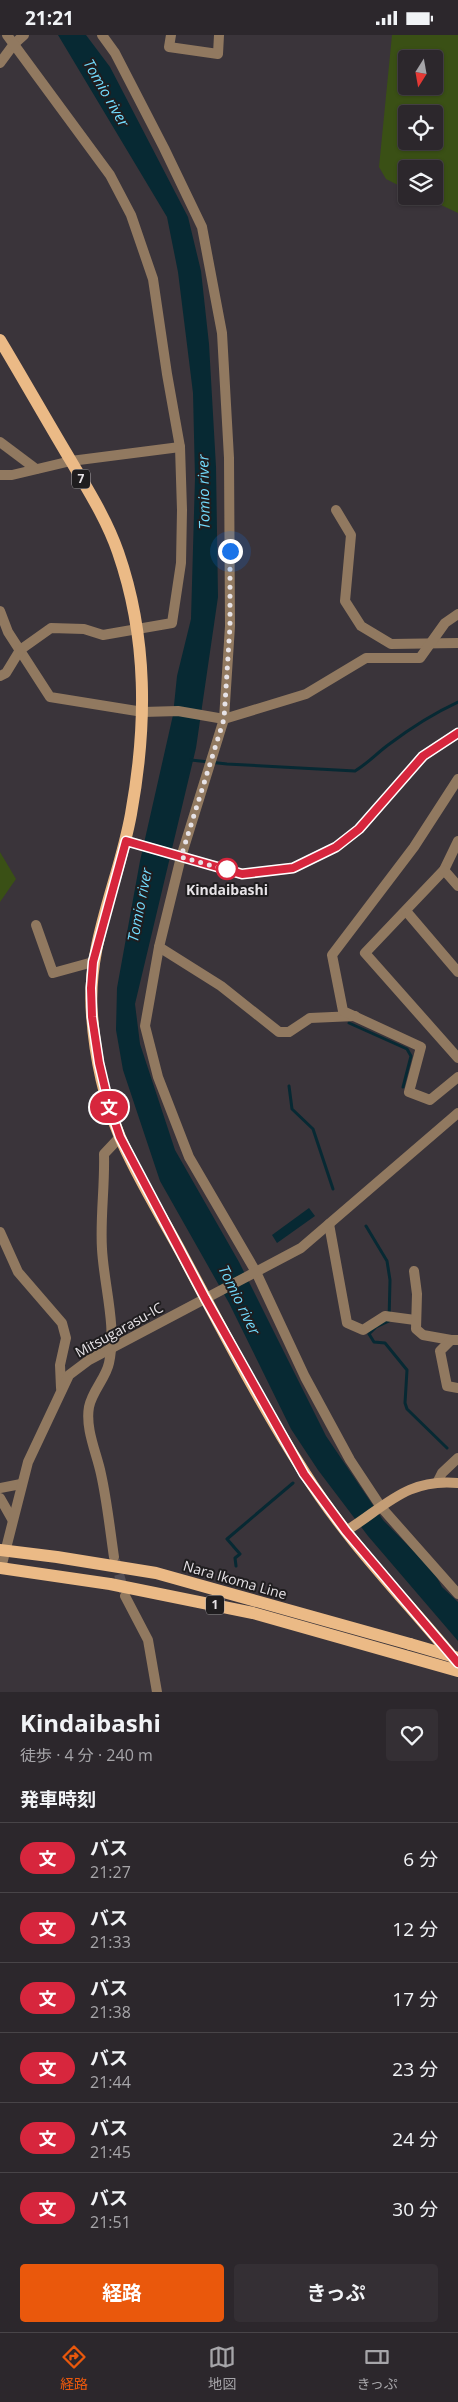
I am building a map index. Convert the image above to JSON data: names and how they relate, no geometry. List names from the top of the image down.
{
  "streets": {
    "main road": ["7", "Nara Ikoma Line", "1"],
    "street": ["Mitsugarasu-IC"]
  },
  "crossings": [
    ["7", "Mitsugarasu-IC"],
    ["Mitsugarasu-IC", "Nara Ikoma Line"]
  ],
  "water": ["Tomio river"],
  "places": ["Kindaibashi"],
  "lines": ["bus line 文"],
  "north": "bottom",
  "page": {
    "status": "21:21",
    "on_map": "文",
    "heading": [
      ["Kindaibashi", "徒歩 · 4 分 · 240 m"],
      "発車時刻"
    ],
    "list": [
      {
        "mark": "文",
        "name": "バス",
        "note": "21:27",
        "value": "6 分"
      },
      {
        "mark": "文",
        "name": "バス",
        "note": "21:33",
        "value": "12 分"
      },
      {
        "mark": "文",
        "name": "バス",
        "note": "21:38",
        "value": "17 分"
      },
      {
        "mark": "文",
        "name": "バス",
        "note": "21:44",
        "value": "23 分"
      },
      {
        "mark": "文",
        "name": "バス",
        "note": "21:45",
        "value": "24 分"
      },
      {
        "mark": "文",
        "name": "バス",
        "note": "21:51",
        "value": "30 分"
      }
    ],
    "buttons": ["経路", "きっぷ"],
    "tabs": ["経路", "地図", "きっぷ"]
  }
}
